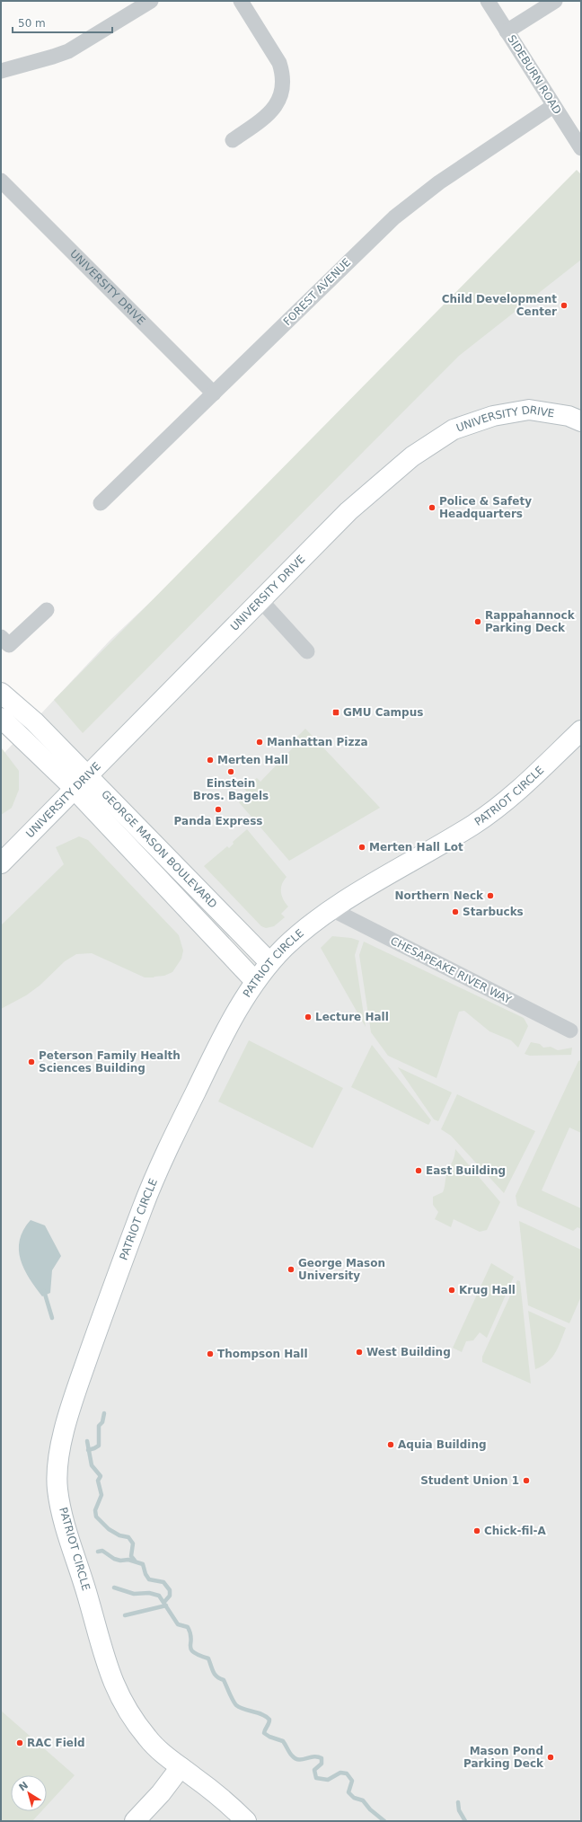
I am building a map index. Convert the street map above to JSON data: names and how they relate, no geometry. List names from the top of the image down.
{
  "streets": {
    "street": [
      "SIDEBURN ROAD",
      "UNIVERSITY DRIVE",
      "FOREST AVENUE",
      "PATRIOT CIRCLE",
      "GEORGE MASON BOULEVARD",
      "CHESAPEAKE RIVER WAY"
    ]
  },
  "crossings": [
    ["SIDEBURN ROAD", "FOREST AVENUE"],
    ["UNIVERSITY DRIVE", "FOREST AVENUE"],
    ["UNIVERSITY DRIVE", "GEORGE MASON BOULEVARD"],
    ["PATRIOT CIRCLE", "GEORGE MASON BOULEVARD"],
    ["PATRIOT CIRCLE", "CHESAPEAKE RIVER WAY"]
  ],
  "places": {
    "other": [
      "Child Development Center",
      "Police & Safety Headquarters",
      "Rappahannock Parking Deck",
      "Manhattan Pizza",
      "Merten Hall",
      "Einstein Bros. Bagels",
      "Panda Express",
      "Merten Hall Lot",
      "Northern Neck",
      "Starbucks",
      "Lecture Hall",
      "Peterson Family Health Sciences Building",
      "East Building",
      "George Mason University",
      "Krug Hall",
      "West Building",
      "Thompson Hall",
      "Aquia Building",
      "Student Union 1",
      "Chick-fil-A",
      "RAC Field",
      "Mason Pond Parking Deck"
    ],
    "transit": ["GMU Campus"]
  },
  "scale_bar": "50 m",
  "north": "top left"
}
